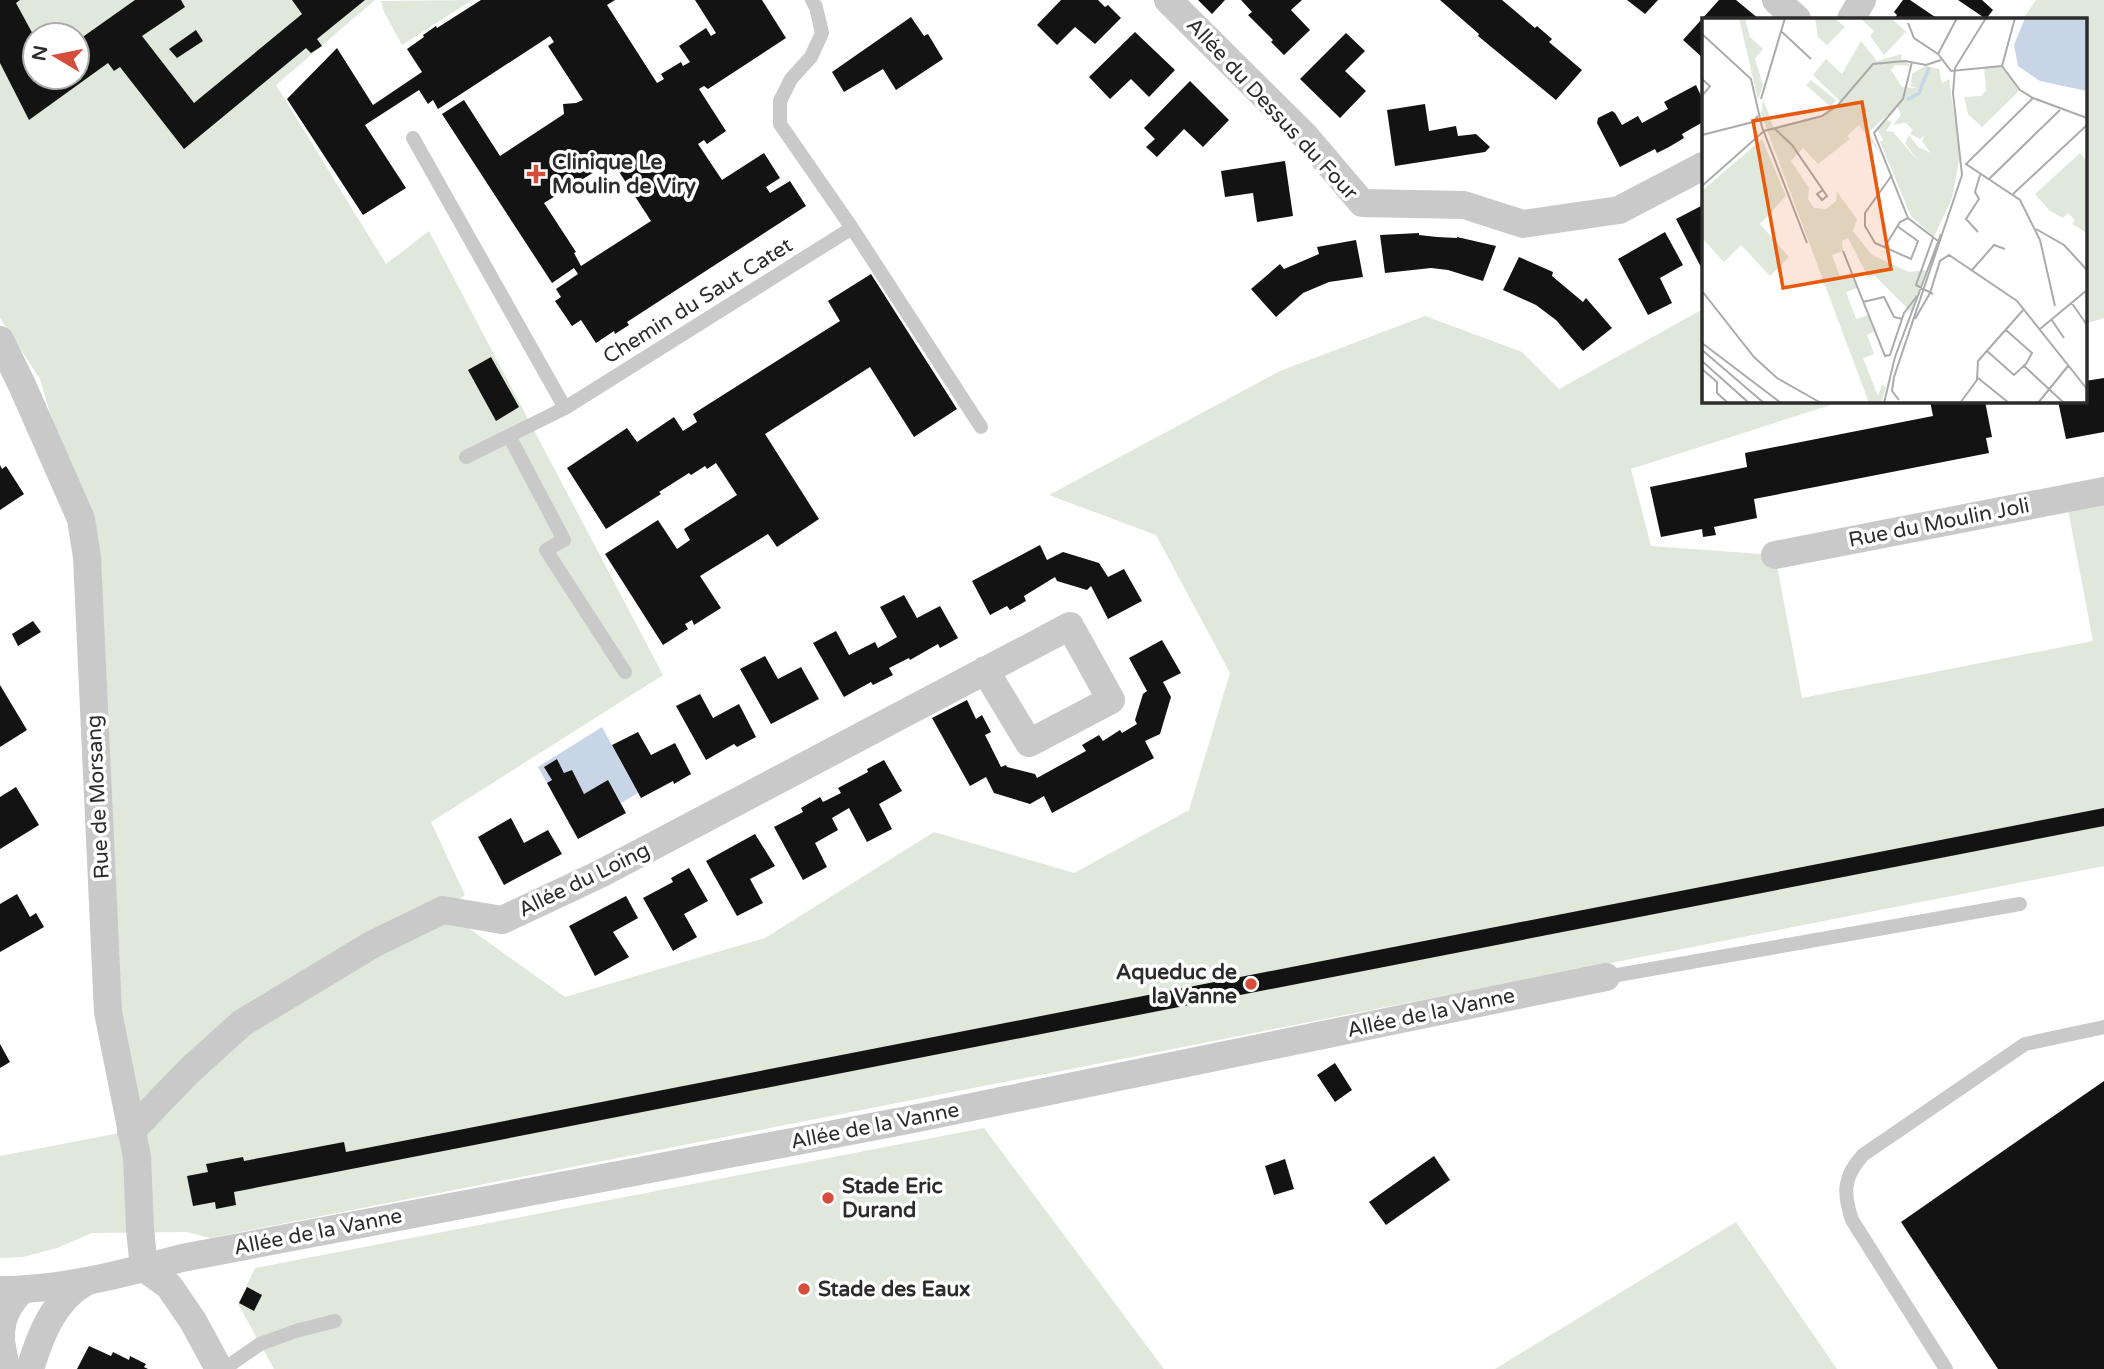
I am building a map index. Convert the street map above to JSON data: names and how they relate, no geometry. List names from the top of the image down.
{
  "streets": {
    "street": [
      "Allée du Dessus du Four",
      "Rue du Moulin Joli",
      "Rue de Morsang",
      "Allée du Loing",
      "Allée de la Vanne"
    ],
    "lane": ["Chemin du Saut Catet"]
  },
  "crossings": [
    ["Rue de Morsang", "Allée du Loing"],
    ["Rue de Morsang", "Allée de la Vanne"]
  ],
  "places": {
    "health": ["Clinique Le Moulin de Viry"],
    "other": ["Aqueduc de la Vanne", "Stade Eric Durand", "Stade des Eaux"]
  },
  "north": "left"
}
